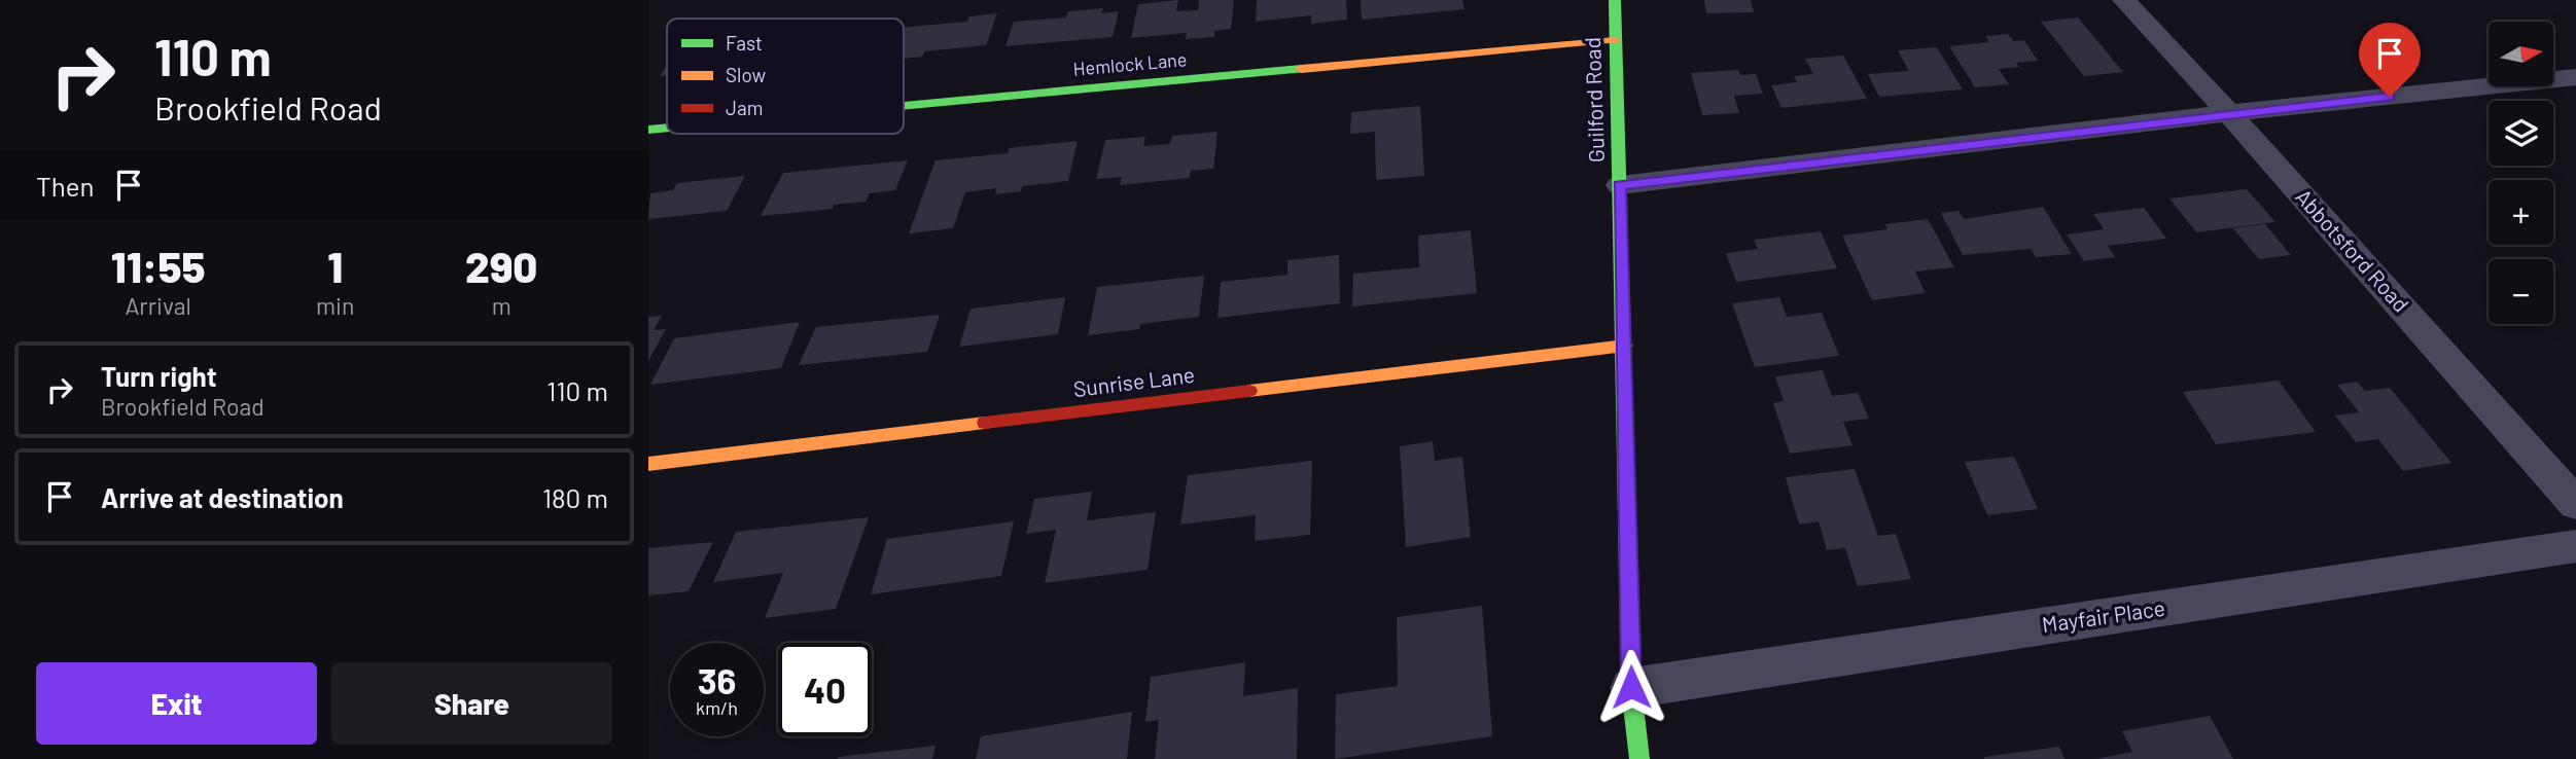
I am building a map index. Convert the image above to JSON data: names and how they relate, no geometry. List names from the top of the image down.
{
  "streets": {
    "street": [
      "Hemlock Lane",
      "Guilford Road",
      "Abbotsford Road",
      "Sunrise Lane",
      "Mayfair Place"
    ]
  },
  "crossings": [
    ["Hemlock Lane", "Guilford Road"],
    ["Guilford Road", "Sunrise Lane"],
    ["Guilford Road", "Mayfair Place"]
  ],
  "legend": ["Fast", "Slow", "Jam"],
  "north": "right",
  "page": {
    "turn": ["110 m", "Brookfield Road"],
    "map_buttons": ["+", "−"],
    "then": "Then",
    "eta": [
      "11:55",
      "Arrival",
      "1",
      "min",
      "290",
      "m"
    ],
    "list": [
      {
        "name": "Turn right",
        "note": "Brookfield Road",
        "value": "110 m"
      },
      {
        "name": "Arrive at destination",
        "value": "180 m"
      }
    ],
    "speed": "36 km/h",
    "limit": "40",
    "buttons": ["Exit", "Share"]
  }
}
